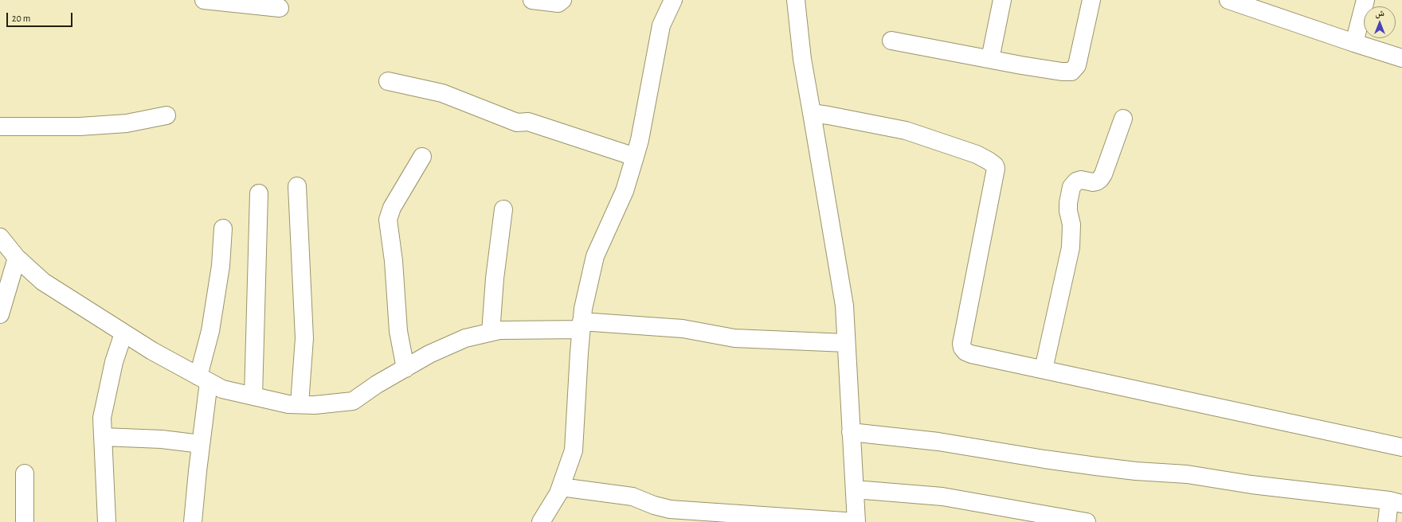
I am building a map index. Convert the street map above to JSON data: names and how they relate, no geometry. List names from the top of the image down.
{
  "scale_bar": "20 m",
  "north": "top"
}
